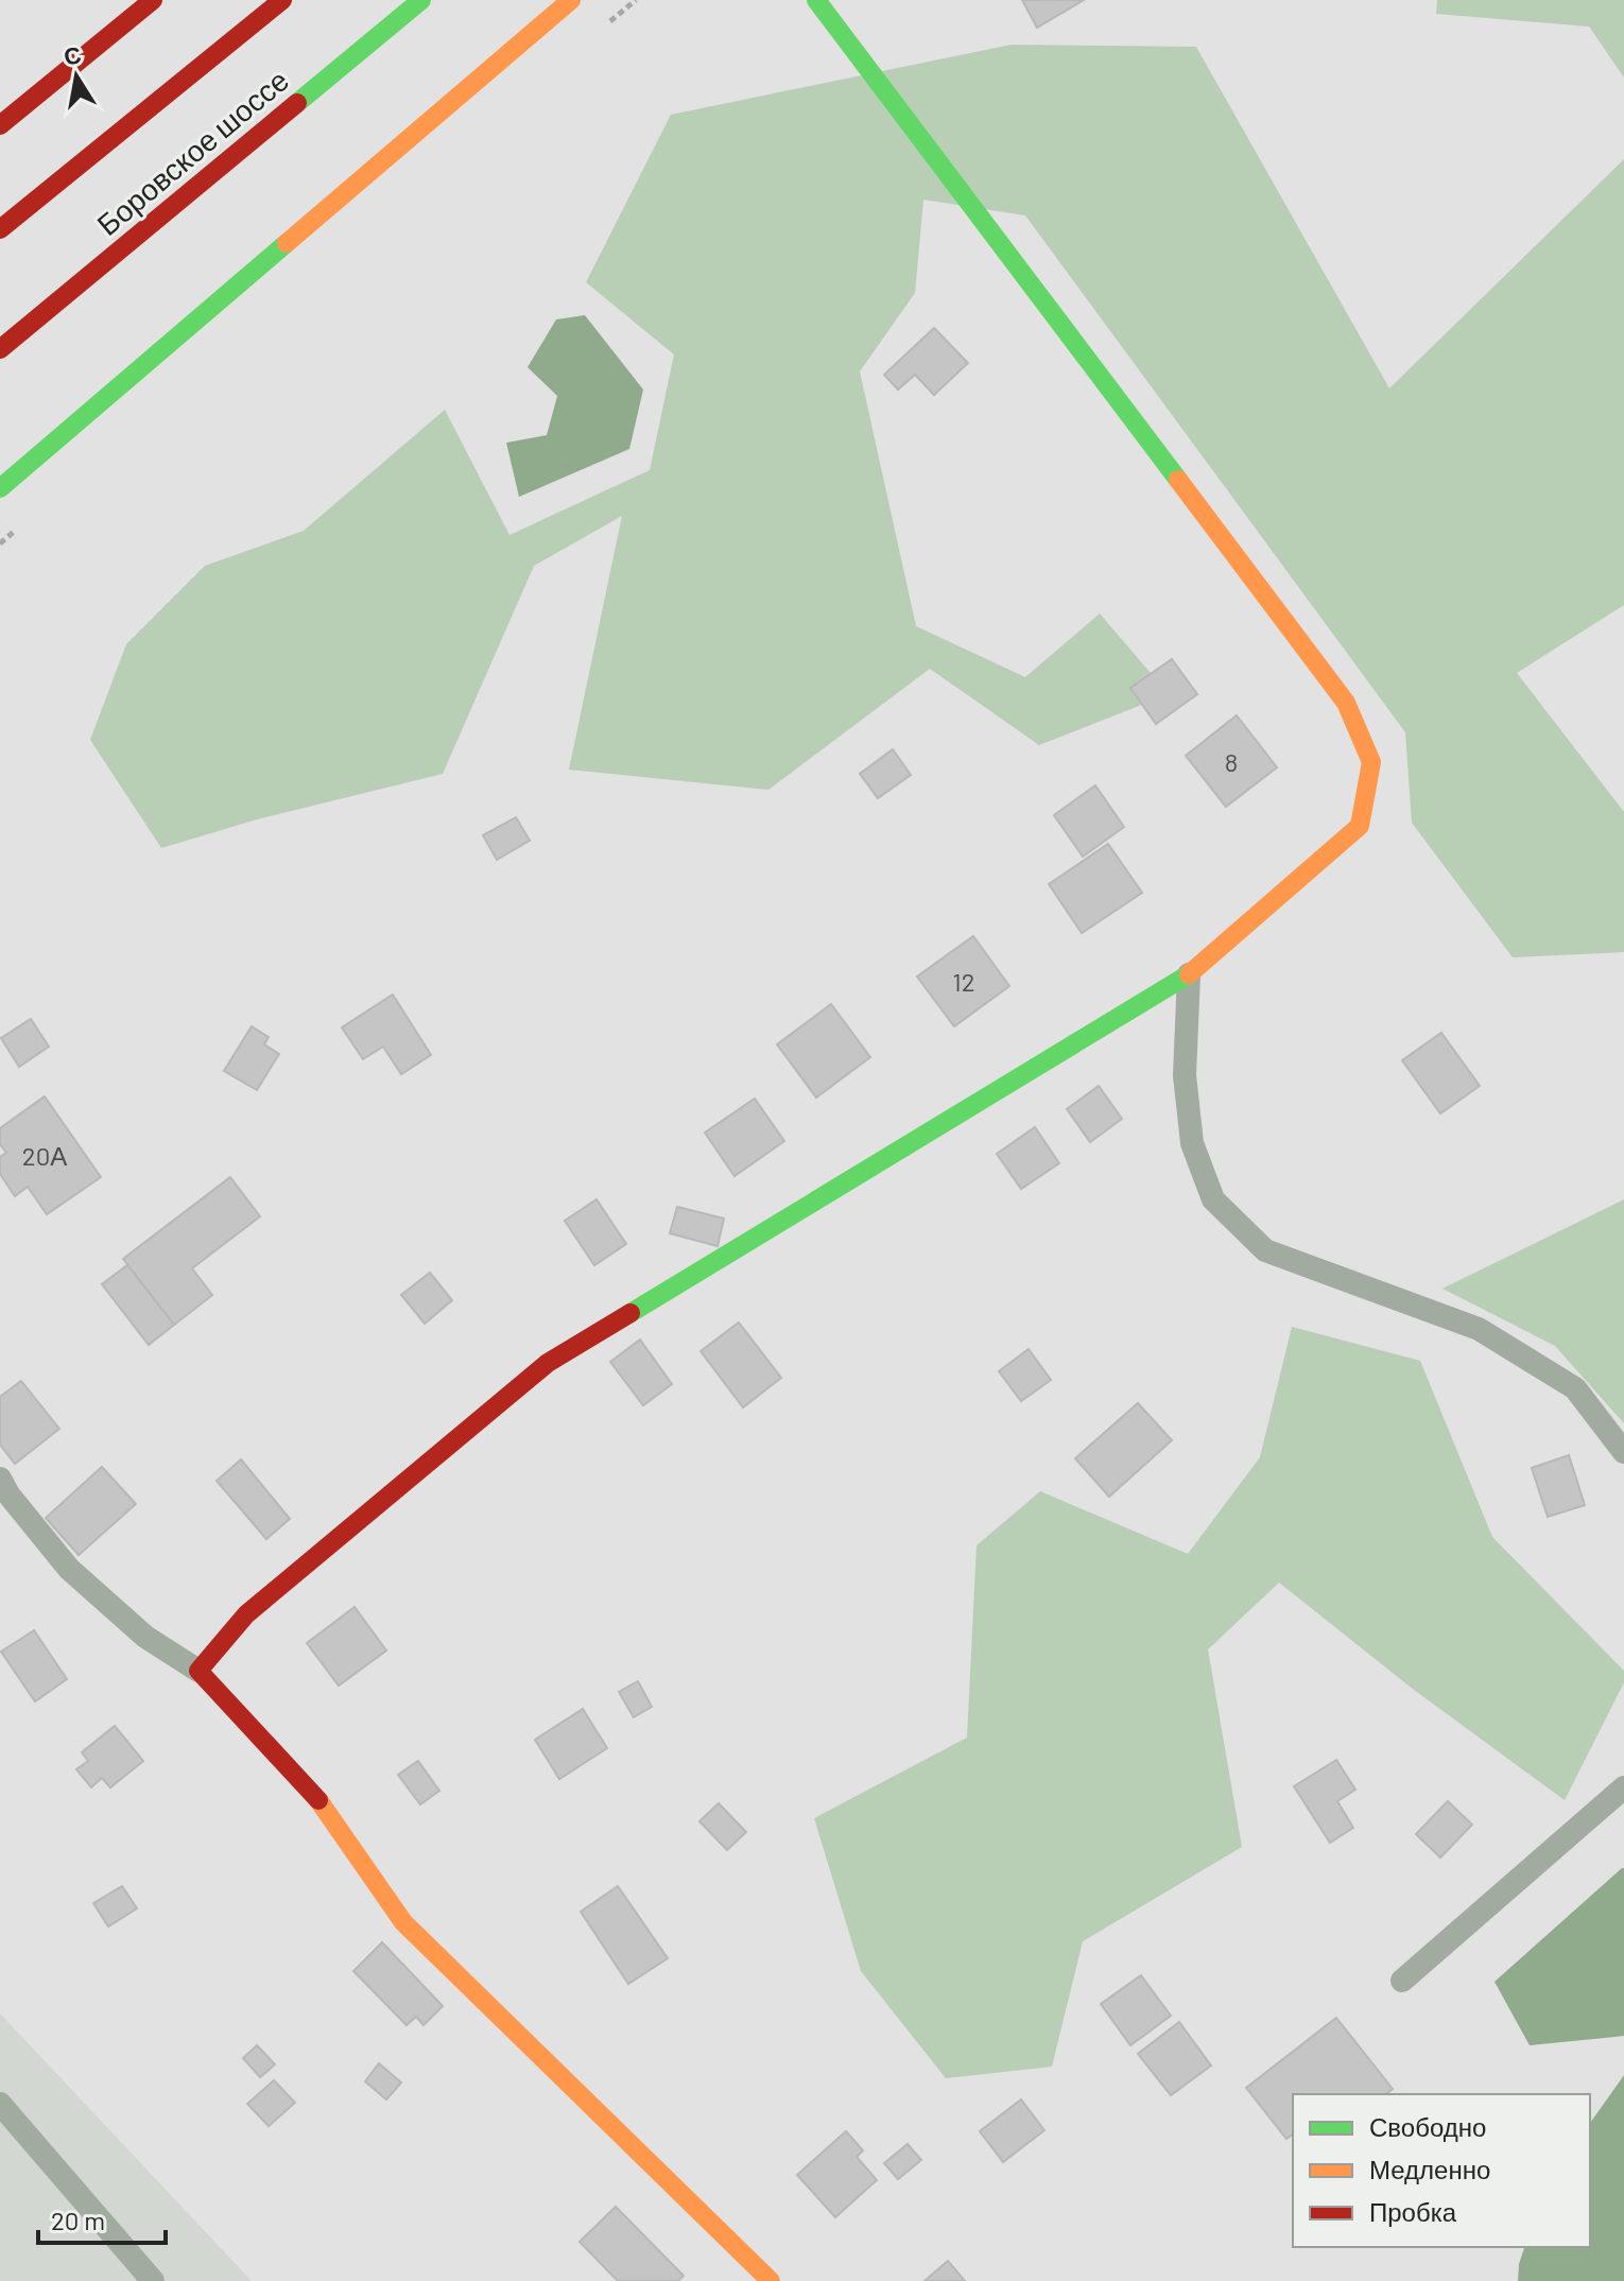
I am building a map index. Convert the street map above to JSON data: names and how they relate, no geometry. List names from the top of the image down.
{
  "streets": {
    "street": ["Боровское шоссе"]
  },
  "house_numbers": ["8", "12", "20А"],
  "legend": ["Свободно", "Медленно", "Пробка"],
  "scale_bar": "20 m",
  "north": "top"
}
